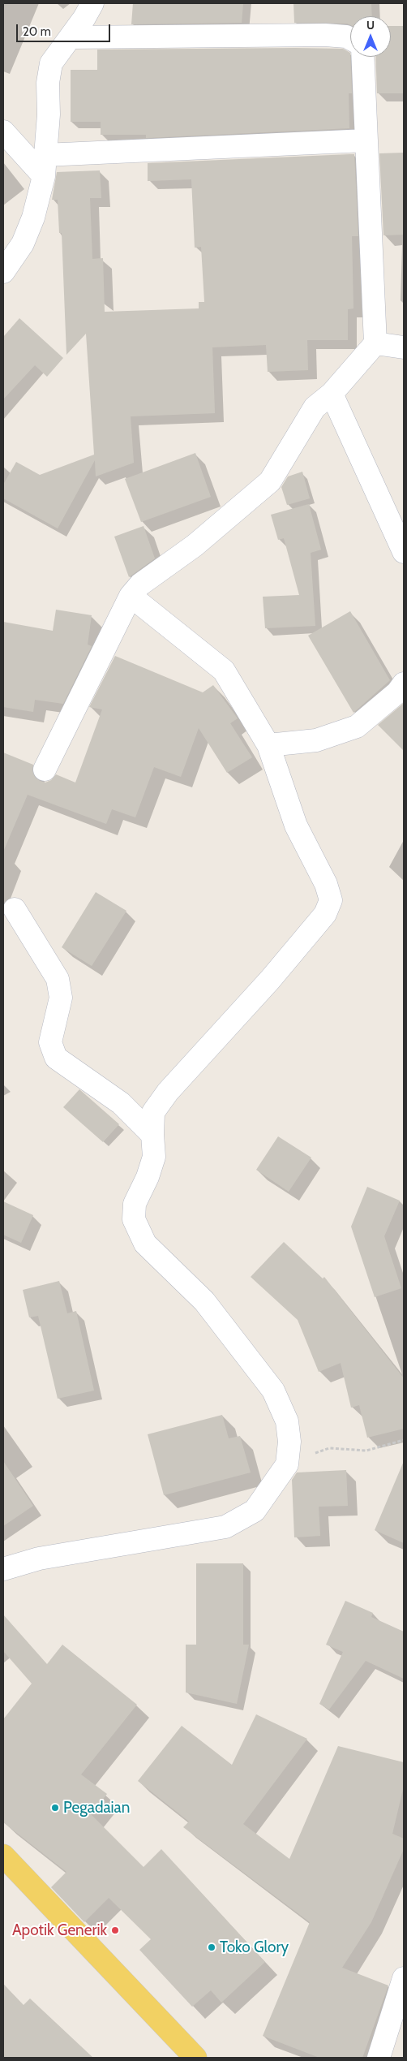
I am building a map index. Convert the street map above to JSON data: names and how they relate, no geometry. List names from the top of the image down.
{
  "places": ["Pegadaian", "Apotik Generik", "Toko Glory"],
  "scale_bar": "20 m",
  "north": "top"
}
